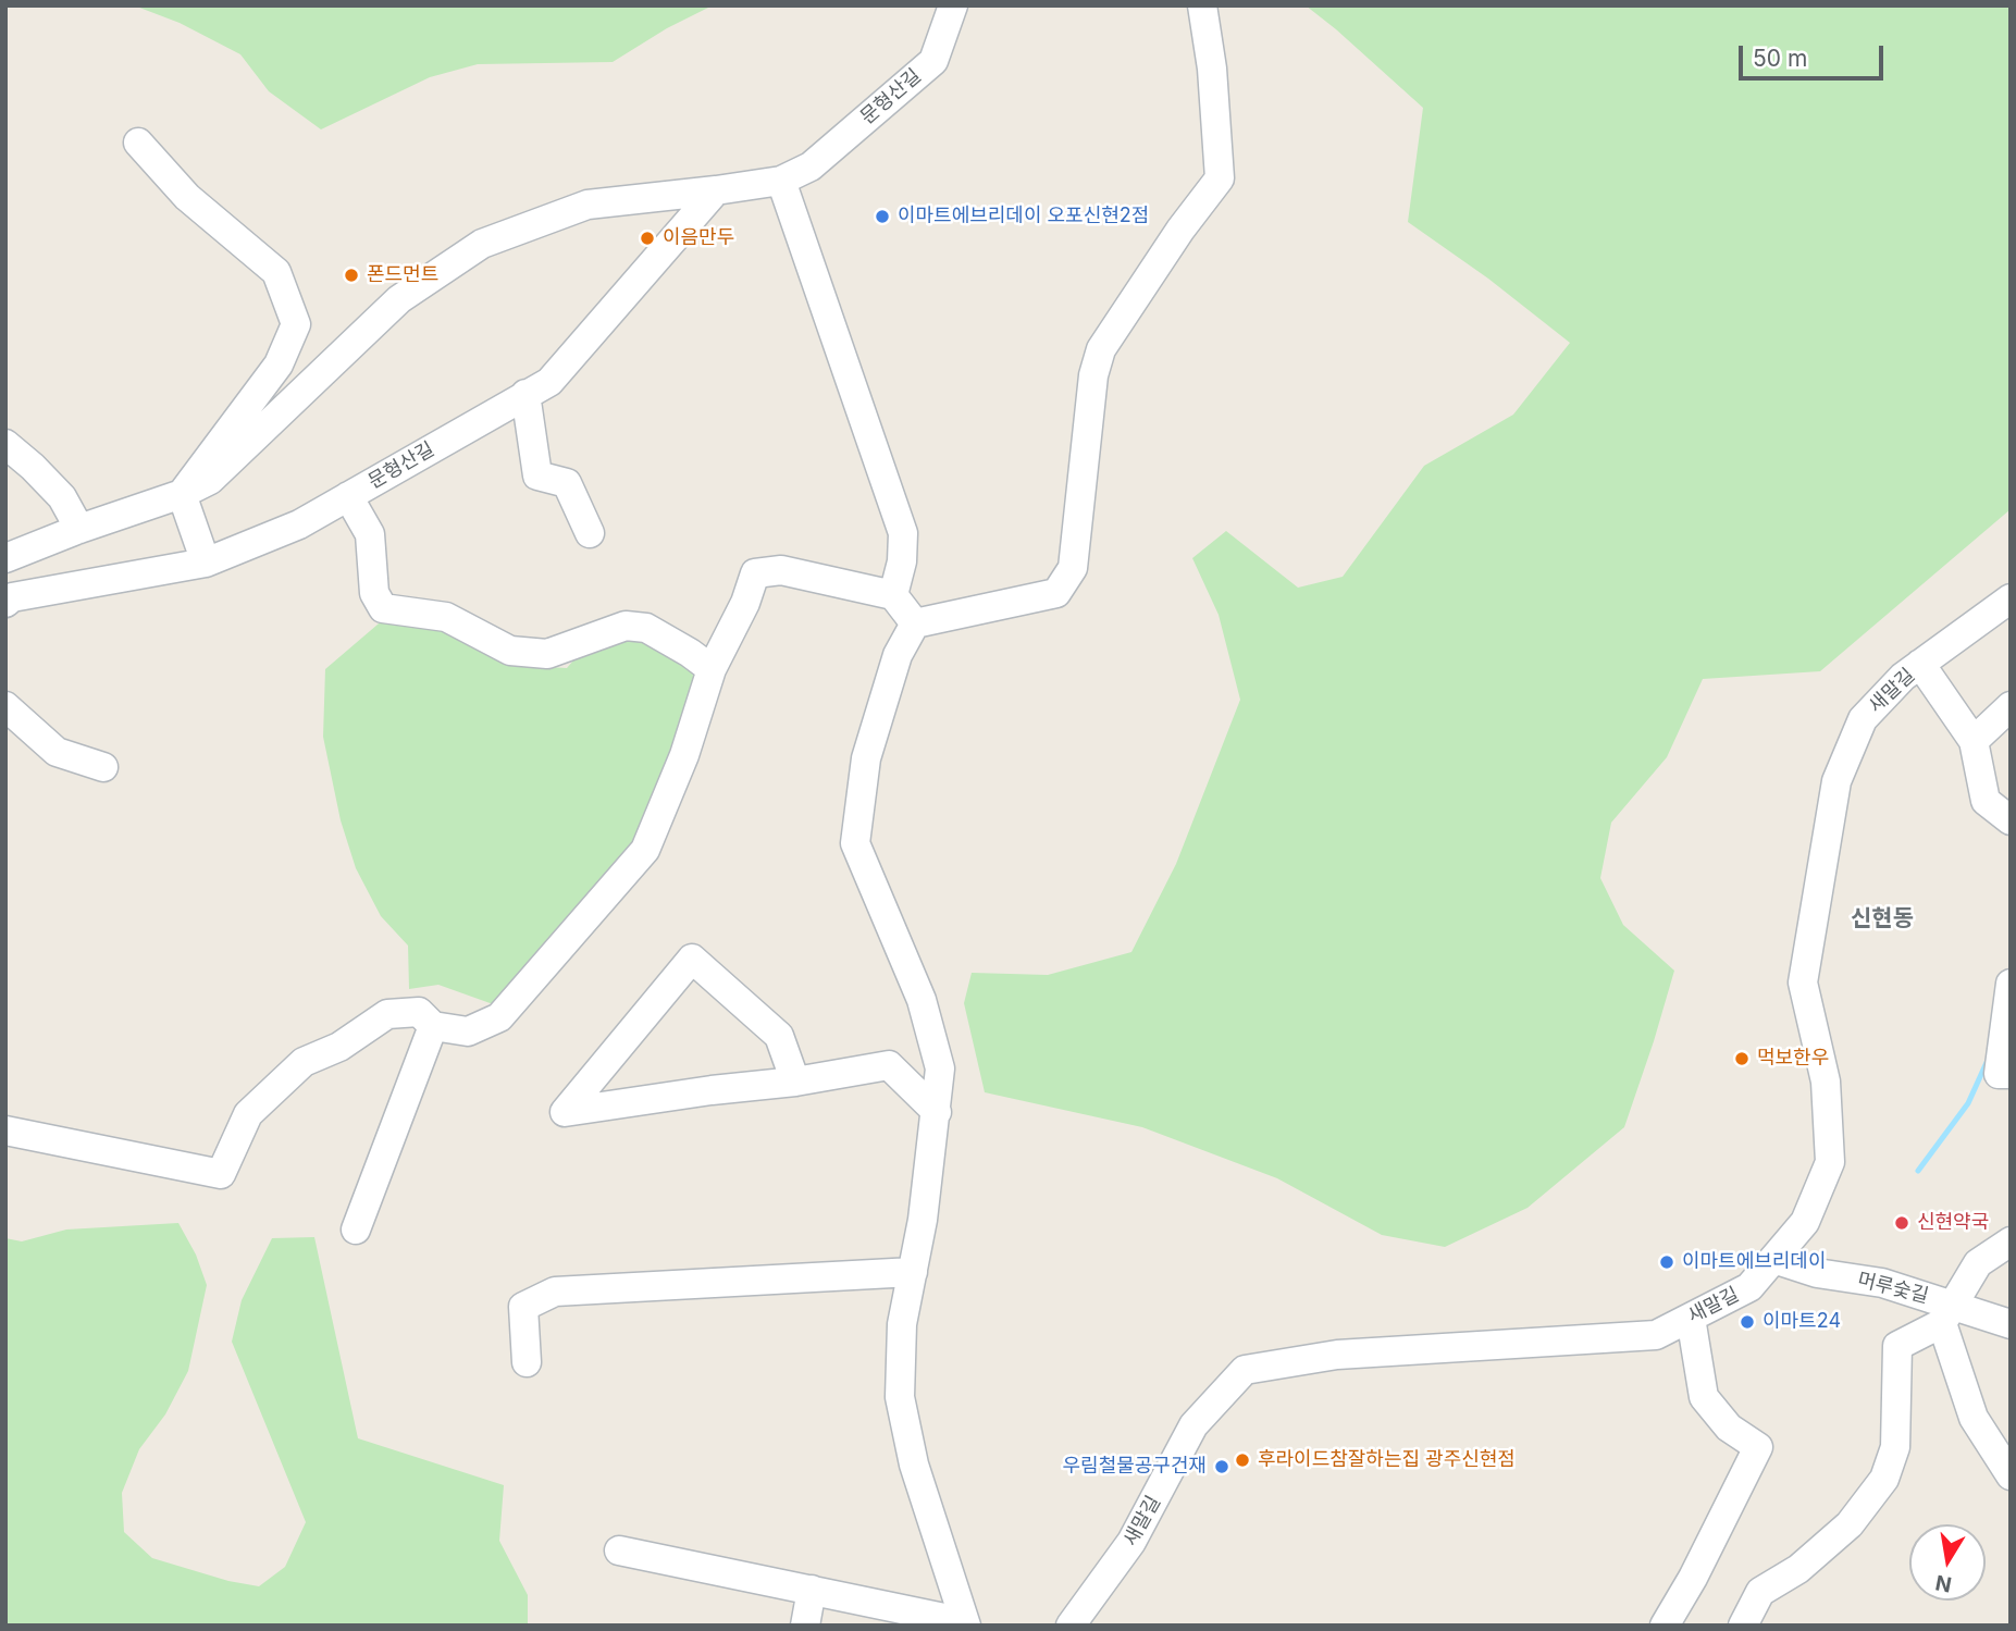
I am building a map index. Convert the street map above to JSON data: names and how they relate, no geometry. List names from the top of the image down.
{
  "streets": {
    "street": ["문형산길", "새말길", "머루숯길"]
  },
  "crossings": [
    ["새말길", "머루숯길"]
  ],
  "districts": ["신현동"],
  "places": [
    "이마트에브리데이 오포신현2점",
    "이음만두",
    "폰드먼트",
    "먹보한우",
    "신현약국",
    "이마트에브리데이",
    "이마트24",
    "후라이드참잘하는집 광주신현점",
    "우림철물공구건재"
  ],
  "scale_bar": "50 m",
  "north": "bottom"
}
